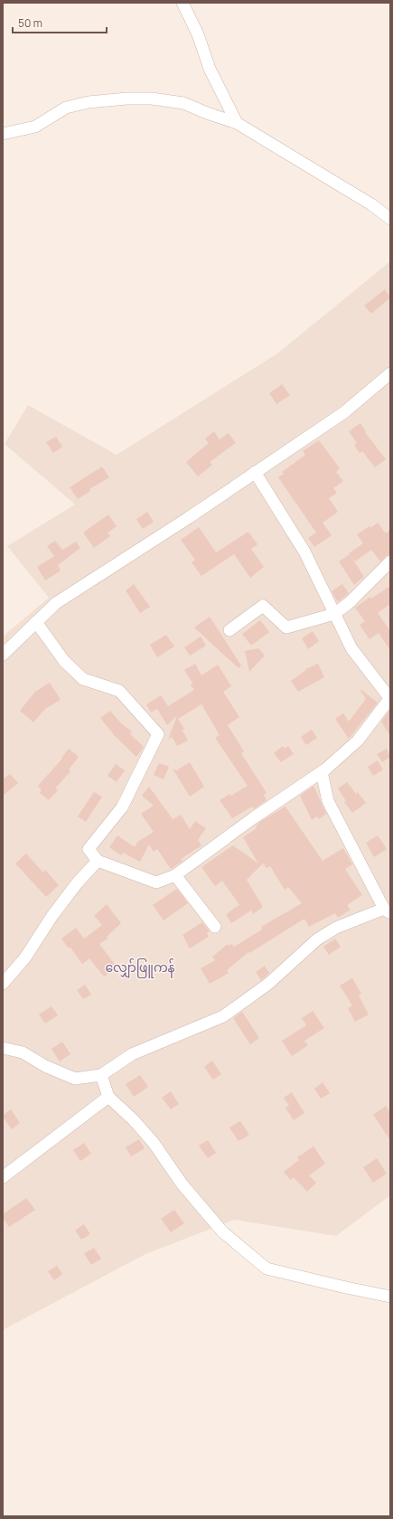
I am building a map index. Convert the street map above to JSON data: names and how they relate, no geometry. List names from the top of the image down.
{
  "districts": ["လျှော်ဖြူကန်"],
  "scale_bar": "50 m"
}
